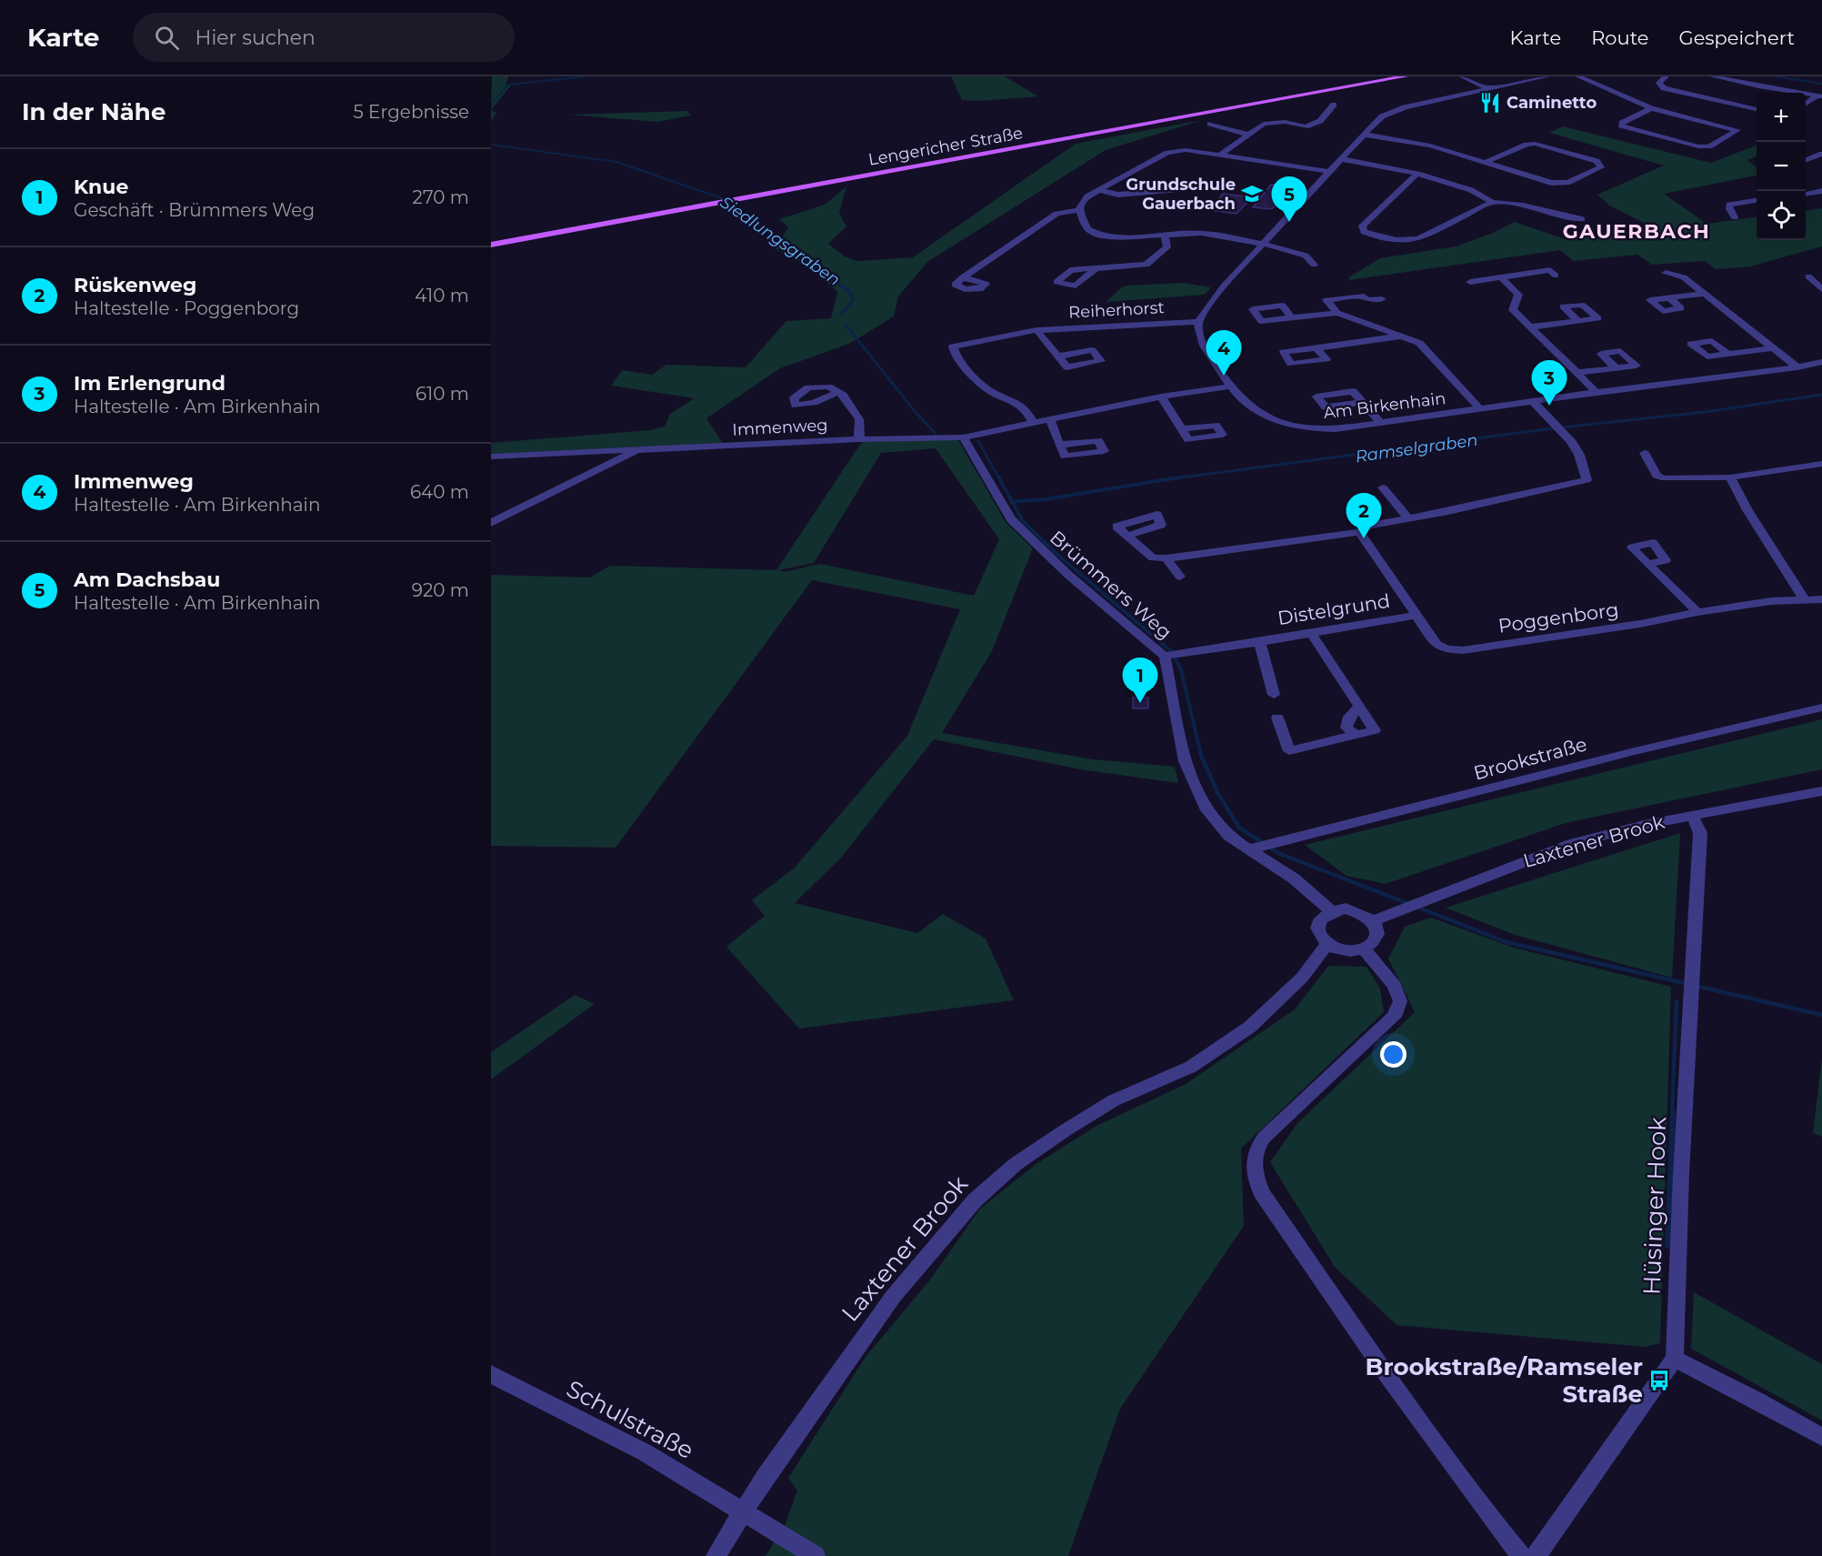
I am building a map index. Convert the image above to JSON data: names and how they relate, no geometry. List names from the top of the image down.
{
  "streets": {
    "main road": ["Lengericher Straße"],
    "street": [
      "Reiherhorst",
      "Am Birkenhain",
      "Immenweg",
      "Brümmers Weg",
      "Distelgrund",
      "Poggenborg",
      "Brookstraße",
      "Laxtener Brook",
      "Hüsinger Hook",
      "Schulstraße"
    ]
  },
  "crossings": [
    ["Reiherhorst", "Am Birkenhain"],
    ["Reiherhorst", "Immenweg"],
    ["Am Birkenhain", "Immenweg"],
    ["Immenweg", "Brümmers Weg"],
    ["Brümmers Weg", "Distelgrund"],
    ["Brümmers Weg", "Brookstraße"],
    ["Brümmers Weg", "Laxtener Brook"],
    ["Distelgrund", "Poggenborg"],
    ["Laxtener Brook", "Hüsinger Hook"],
    ["Laxtener Brook", "Schulstraße"]
  ],
  "districts": ["GAUERBACH"],
  "water": ["Siedlungsgraben", "Ramselgraben"],
  "places": {
    "restaurant": ["Caminetto"],
    "school or university": ["Grundschule Gauerbach"],
    "bus stop": ["Brookstraße/Ramseler Straße"]
  },
  "page": {
    "header": "Karte",
    "search": "Hier suchen",
    "nav": ["Karte", "Route", "Gespeichert"],
    "heading": ["In der Nähe", "5 Ergebnisse"],
    "map_buttons": ["+", "−"],
    "list": [
      {
        "mark": "1",
        "name": "Knue",
        "note": "Geschäft · Brümmers Weg",
        "value": "270 m"
      },
      {
        "mark": "2",
        "name": "Rüskenweg",
        "note": "Haltestelle · Poggenborg",
        "value": "410 m"
      },
      {
        "mark": "3",
        "name": "Im Erlengrund",
        "note": "Haltestelle · Am Birkenhain",
        "value": "610 m"
      },
      {
        "mark": "4",
        "name": "Immenweg",
        "note": "Haltestelle · Am Birkenhain",
        "value": "640 m"
      },
      {
        "mark": "5",
        "name": "Am Dachsbau",
        "note": "Haltestelle · Am Birkenhain",
        "value": "920 m"
      }
    ],
    "pins": [
      "5",
      "4",
      "3",
      "2",
      "1"
    ]
  }
}
